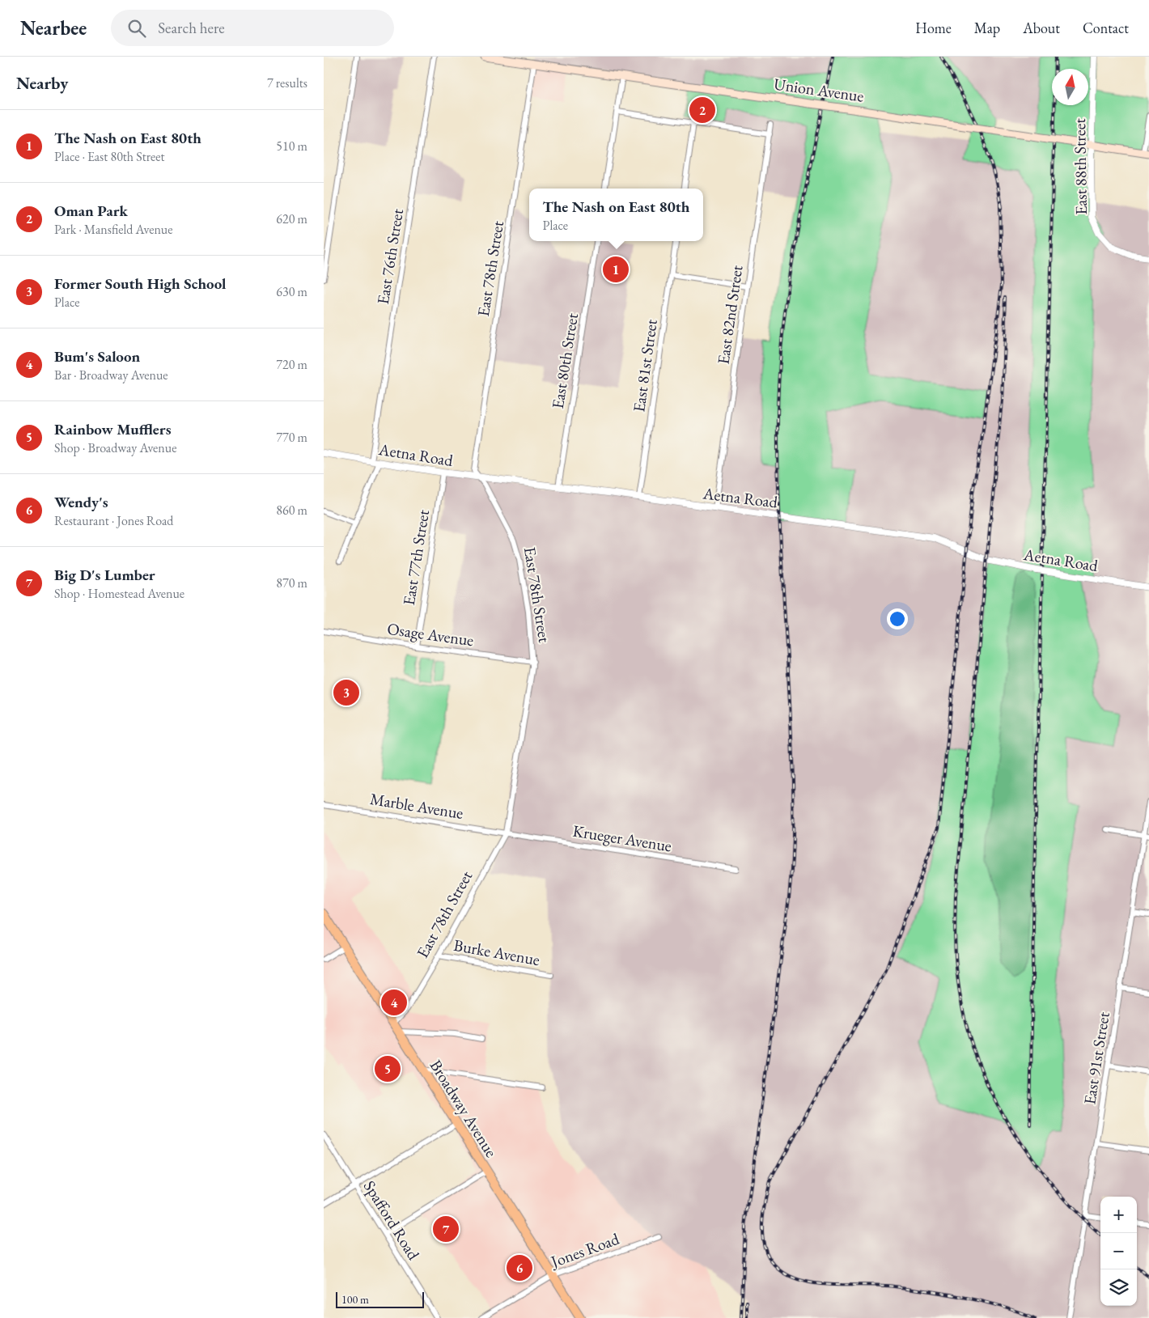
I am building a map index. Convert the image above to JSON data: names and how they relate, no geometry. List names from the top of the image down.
{
  "streets": {
    "main road": ["Union Avenue", "Broadway Avenue"],
    "street": [
      "East 88th Street",
      "East 76th Street",
      "East 78th Street",
      "East 82nd Street",
      "East 80th Street",
      "East 81st Street",
      "Aetna Road",
      "East 77th Street",
      "Osage Avenue",
      "Marble Avenue",
      "Krueger Avenue",
      "Burke Avenue",
      "East 91st Street",
      "Spafford Road",
      "Jones Road"
    ]
  },
  "crossings": [
    ["Union Avenue", "East 88th Street"],
    ["Union Avenue", "East 78th Street"],
    ["East 76th Street", "Aetna Road"],
    ["East 78th Street", "Aetna Road"],
    ["East 78th Street", "Osage Avenue"],
    ["East 78th Street", "Marble Avenue"],
    ["East 78th Street", "Krueger Avenue"],
    ["East 78th Street", "Burke Avenue"],
    ["East 78th Street", "Broadway Avenue"],
    ["East 82nd Street", "Aetna Road"],
    ["East 80th Street", "Aetna Road"],
    ["East 81st Street", "Aetna Road"],
    ["Aetna Road", "East 77th Street"],
    ["East 77th Street", "Osage Avenue"],
    ["Marble Avenue", "Krueger Avenue"],
    ["Broadway Avenue", "Jones Road"]
  ],
  "scale_bar": "100 m",
  "north": "top",
  "page": {
    "header": "Nearbee",
    "search": "Search here",
    "nav": [
      "Home",
      "Map",
      "About",
      "Contact"
    ],
    "heading": ["Nearby", "7 results"],
    "pins": [
      "2",
      "1",
      "3",
      "4",
      "5",
      "7",
      "6"
    ],
    "list": [
      {
        "mark": "1",
        "name": "The Nash on East 80th",
        "note": "Place · East 80th Street",
        "value": "510 m"
      },
      {
        "mark": "2",
        "name": "Oman Park",
        "note": "Park · Mansfield Avenue",
        "value": "620 m"
      },
      {
        "mark": "3",
        "name": "Former South High School",
        "note": "Place",
        "value": "630 m"
      },
      {
        "mark": "4",
        "name": "Bum's Saloon",
        "note": "Bar · Broadway Avenue",
        "value": "720 m"
      },
      {
        "mark": "5",
        "name": "Rainbow Mufflers",
        "note": "Shop · Broadway Avenue",
        "value": "770 m"
      },
      {
        "mark": "6",
        "name": "Wendy's",
        "note": "Restaurant · Jones Road",
        "value": "860 m"
      },
      {
        "mark": "7",
        "name": "Big D's Lumber",
        "note": "Shop · Homestead Avenue",
        "value": "870 m"
      }
    ],
    "popup": ["The Nash on East 80th", "Place"],
    "map_buttons": ["+", "−"],
    "scale": "100 m"
  }
}
